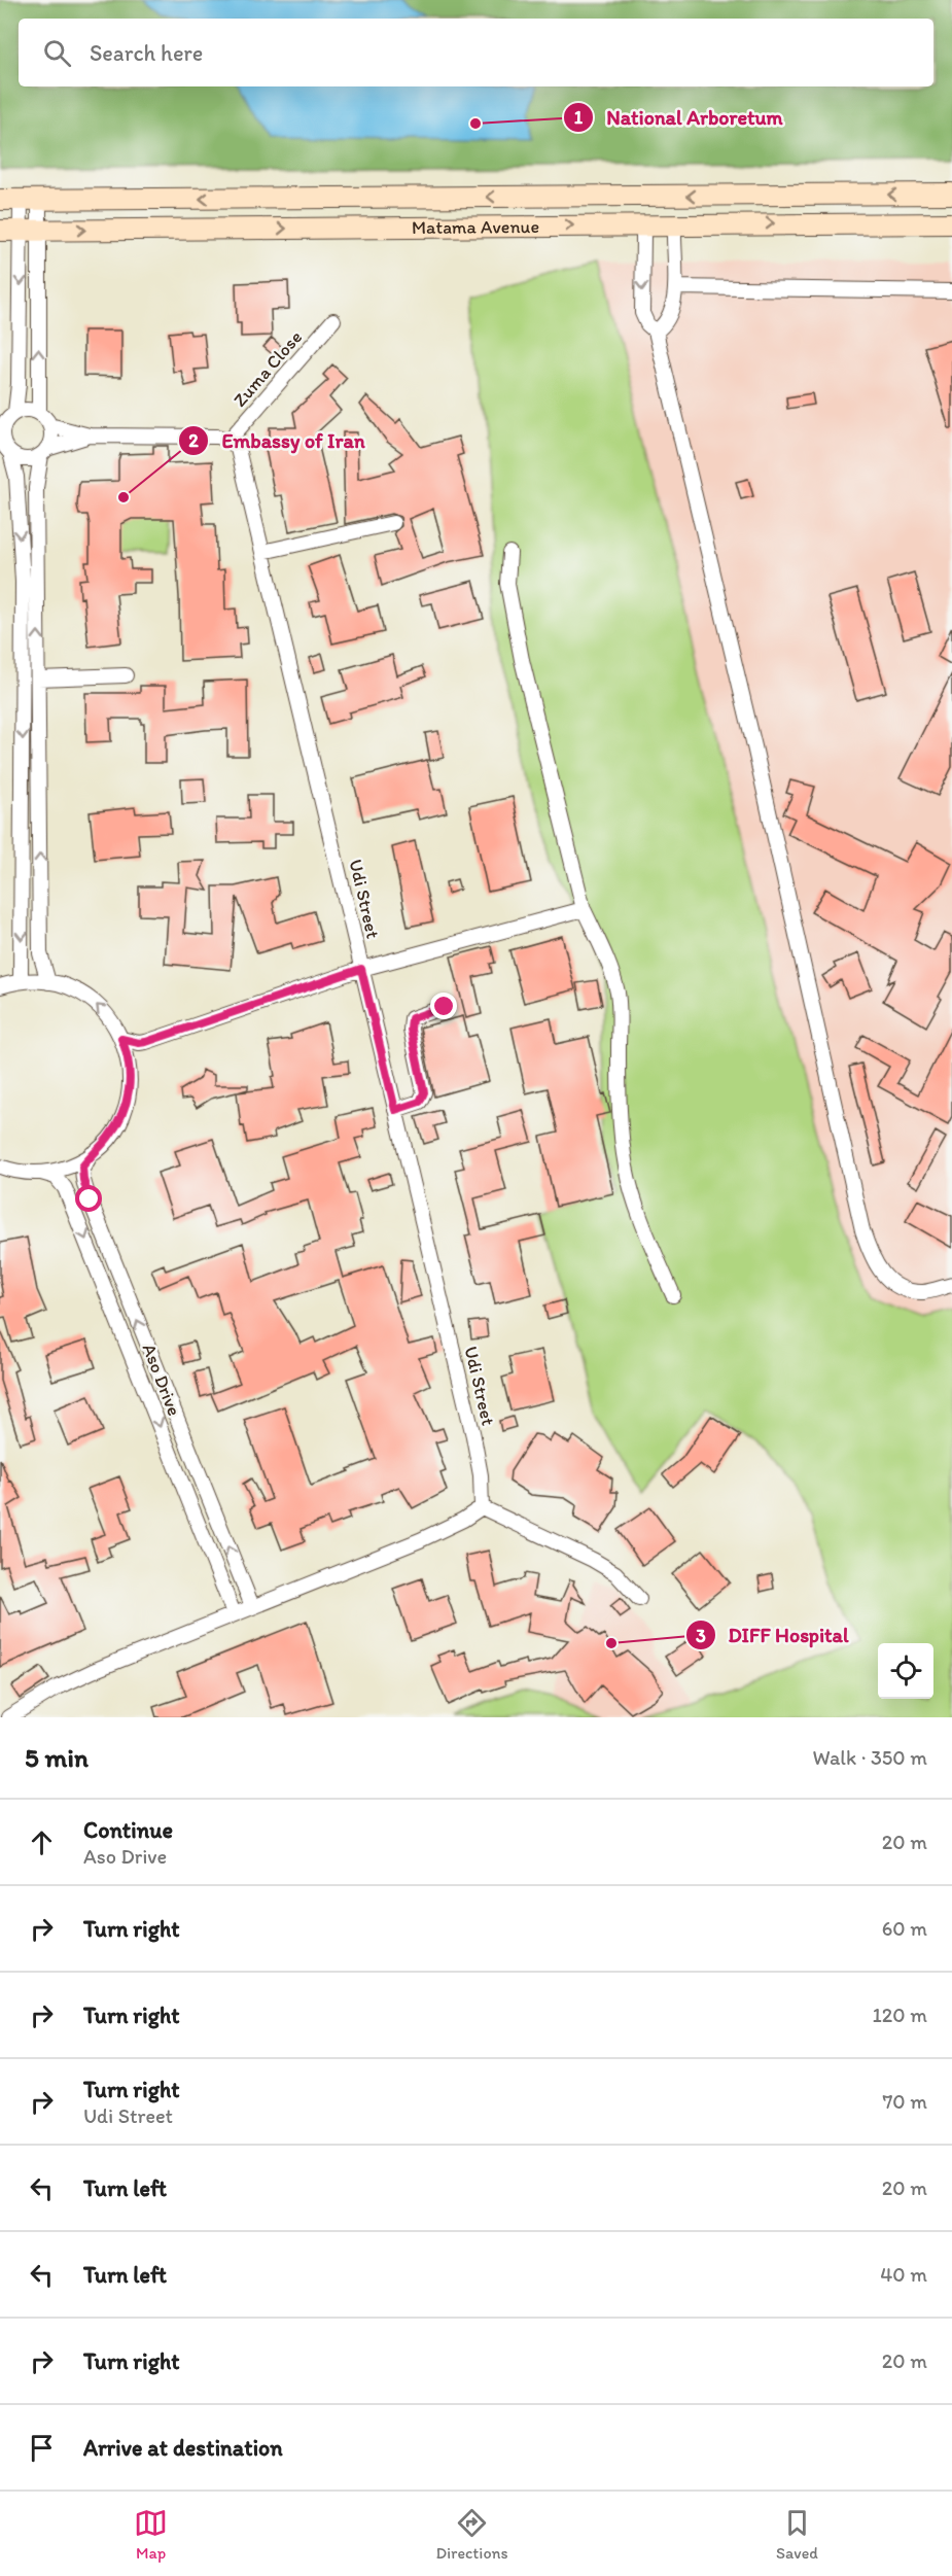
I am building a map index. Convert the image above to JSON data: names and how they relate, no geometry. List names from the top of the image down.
{
  "streets": {
    "main road": ["Matama Avenue"],
    "street": ["Zuma Close", "Udi Street", "Aso Drive"]
  },
  "crossings": [
    ["Zuma Close", "Udi Street"]
  ],
  "places": ["National Arboretum", "Embassy of Iran", "DIFF Hospital"],
  "page": {
    "search": "Search here",
    "heading": ["5 min", "Walk · 350 m"],
    "list": [
      ["Continue", "Aso Drive", "20 m"],
      ["Turn right", "60 m"],
      ["Turn right", "120 m"],
      ["Turn right", "Udi Street", "70 m"],
      ["Turn left", "20 m"],
      ["Turn left", "40 m"],
      ["Turn right", "20 m"],
      "Arrive at destination"
    ],
    "nav": ["Map", "Directions", "Saved"]
  }
}
